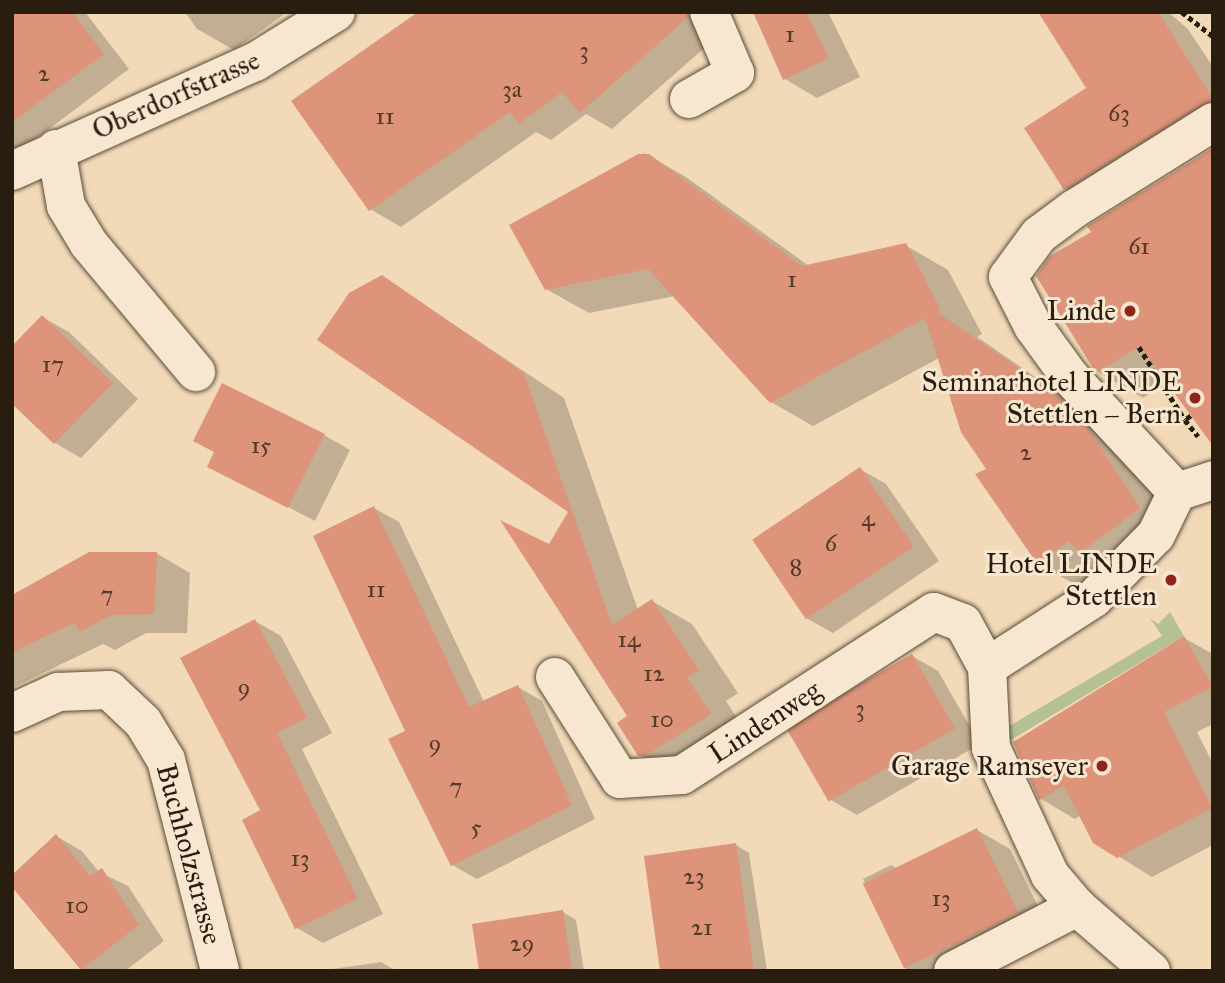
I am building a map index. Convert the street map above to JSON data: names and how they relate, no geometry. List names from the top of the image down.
{
  "streets": {
    "street": ["Oberdorfstrasse", "Lindenweg", "Buchholzstrasse"]
  },
  "places": [
    "Linde",
    "Seminarhotel LINDE Stettlen – Bern",
    "Hotel LINDE Stettlen",
    "Garage Ramseyer"
  ],
  "house_numbers": [
    "1",
    "3",
    "2",
    "3a",
    "63",
    "11",
    "61",
    "1",
    "17",
    "15",
    "2",
    "4",
    "6",
    "8",
    "11",
    "7",
    "14",
    "12",
    "9",
    "3",
    "10",
    "9",
    "7",
    "5",
    "13",
    "23",
    "13",
    "10",
    "21",
    "29"
  ]
}
